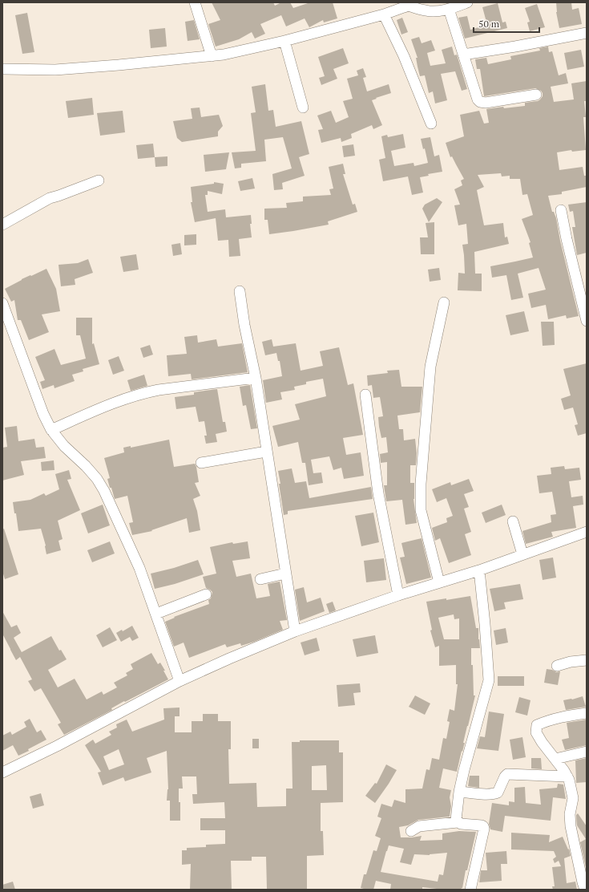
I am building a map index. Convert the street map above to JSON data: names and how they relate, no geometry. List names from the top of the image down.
{
  "scale_bar": "50 m"
}
